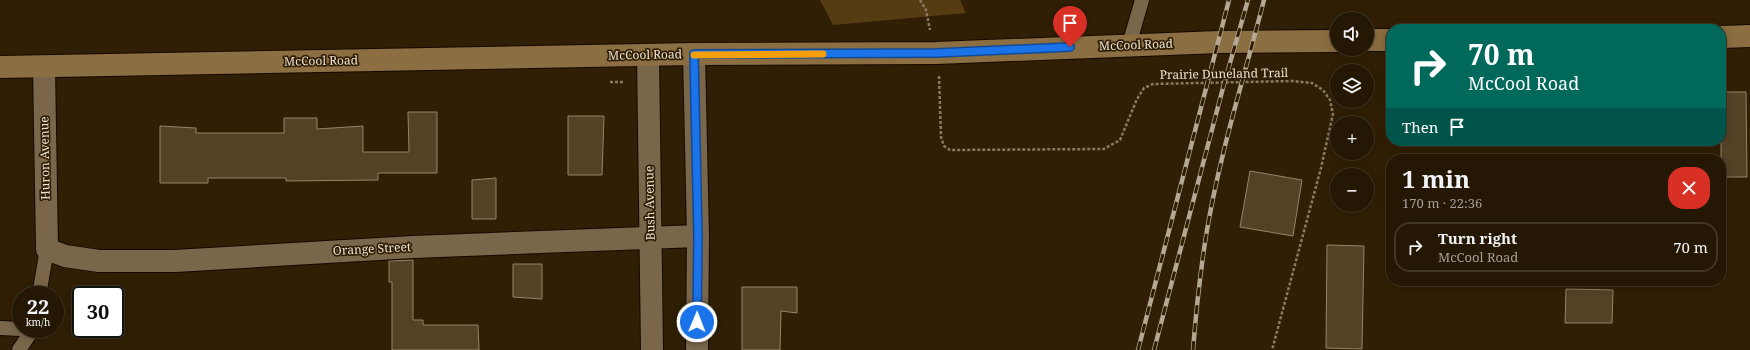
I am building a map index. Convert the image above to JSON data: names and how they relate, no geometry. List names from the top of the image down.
{
  "streets": {
    "street": [
      "McCool Road",
      "Huron Avenue",
      "Bush Avenue",
      "Orange Street"
    ],
    "path": ["Prairie Duneland Trail"]
  },
  "crossings": [
    ["McCool Road", "Prairie Duneland Trail"],
    ["McCool Road", "Huron Avenue"],
    ["McCool Road", "Bush Avenue"],
    ["Huron Avenue", "Orange Street"],
    ["Bush Avenue", "Orange Street"]
  ],
  "page": {
    "map_buttons": ["+", "−"],
    "turn": ["70 m", "McCool Road"],
    "then": "Then",
    "heading": ["1 min", "170 m · 22:36"],
    "list": [
      {
        "name": "Turn right",
        "note": "McCool Road",
        "value": "70 m"
      }
    ],
    "speed": "22 km/h",
    "limit": "30"
  }
}
